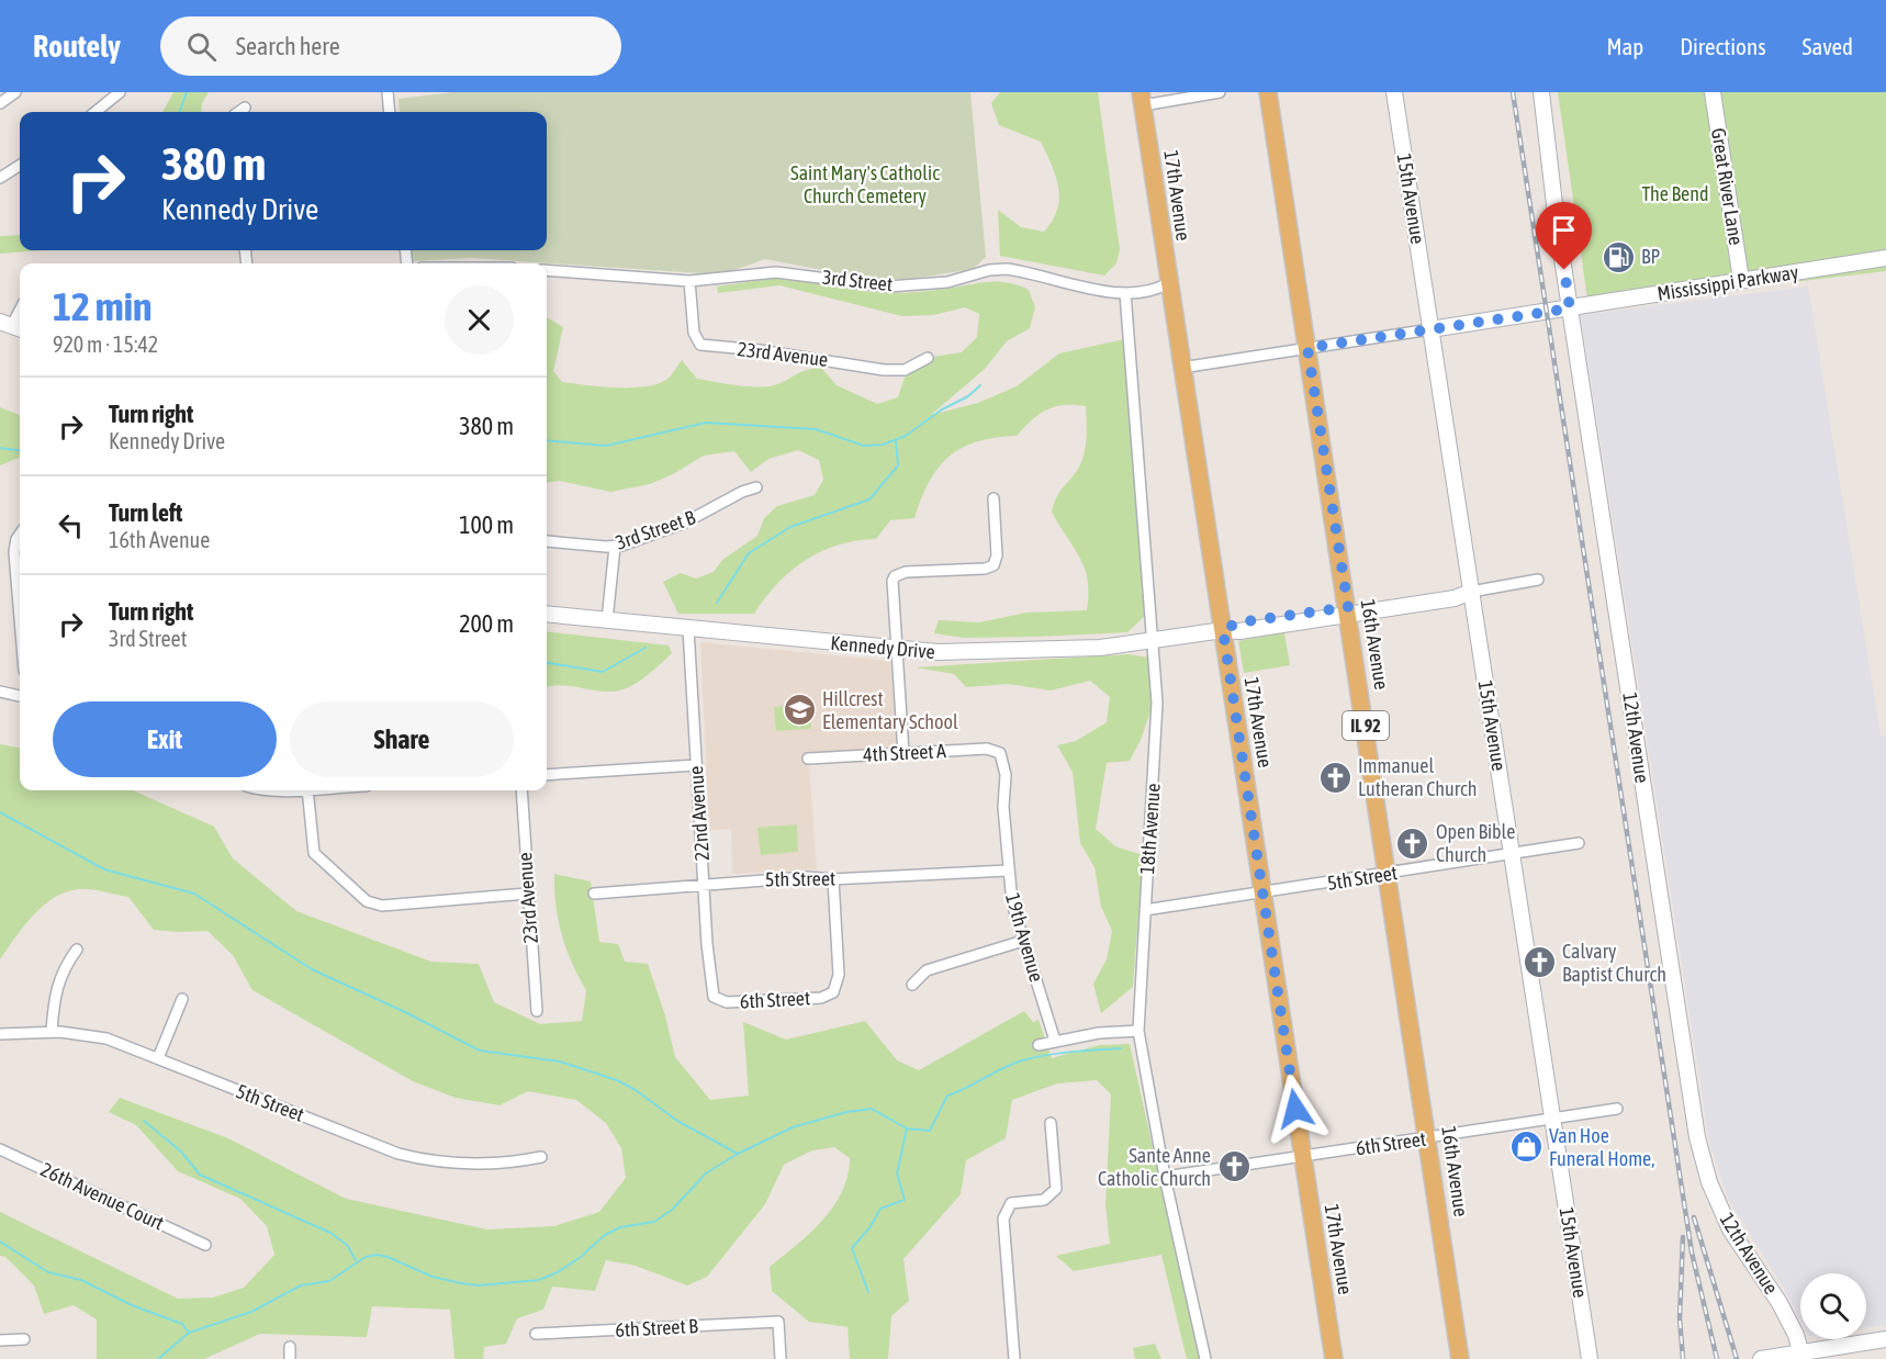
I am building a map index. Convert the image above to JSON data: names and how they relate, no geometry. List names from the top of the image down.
{
  "streets": {
    "main road": ["17th Avenue", "16th Avenue", "IL 92"],
    "street": [
      "Great River Lane",
      "15th Avenue",
      "3rd Street",
      "Mississippi Parkway",
      "23rd Avenue",
      "3rd Street B",
      "Kennedy Drive",
      "12th Avenue",
      "4th Street A",
      "22nd Avenue",
      "18th Avenue",
      "5th Street",
      "19th Avenue",
      "6th Street",
      "26th Avenue Court",
      "6th Street B"
    ]
  },
  "crossings": [
    ["Great River Lane", "Mississippi Parkway"],
    ["17th Avenue", "3rd Street"],
    ["17th Avenue", "Kennedy Drive"],
    ["17th Avenue", "5th Street"],
    ["17th Avenue", "6th Street"],
    ["15th Avenue", "Kennedy Drive"],
    ["15th Avenue", "5th Street"],
    ["15th Avenue", "6th Street"],
    ["3rd Street", "23rd Avenue"],
    ["3rd Street", "18th Avenue"],
    ["Mississippi Parkway", "12th Avenue"],
    ["16th Avenue", "Kennedy Drive"],
    ["16th Avenue", "5th Street"],
    ["16th Avenue", "6th Street"],
    ["Kennedy Drive", "22nd Avenue"],
    ["Kennedy Drive", "18th Avenue"],
    ["4th Street A", "19th Avenue"],
    ["22nd Avenue", "5th Street"],
    ["22nd Avenue", "6th Street"],
    ["18th Avenue", "5th Street"],
    ["18th Avenue", "6th Street"],
    ["5th Street", "19th Avenue"],
    ["5th Street", "6th Street"]
  ],
  "parks": ["Saint Mary's Catholic Church Cemetery", "The Bend"],
  "places": {
    "fuel station": ["BP"],
    "school or university": ["Hillcrest Elementary School"],
    "church": [
      "Immanuel Lutheran Church",
      "Open Bible Church",
      "Calvary Baptist Church",
      "Sante Anne Catholic Church"
    ],
    "shop": ["Van Hoe Funeral Home,"]
  },
  "page": {
    "header": "Routely",
    "search": "Search here",
    "nav": ["Map", "Directions", "Saved"],
    "turn": ["380 m", "Kennedy Drive"],
    "heading": ["12 min", "920 m · 15:42"],
    "list": [
      {
        "name": "Turn right",
        "note": "Kennedy Drive",
        "value": "380 m"
      },
      {
        "name": "Turn left",
        "note": "16th Avenue",
        "value": "100 m"
      },
      {
        "name": "Turn right",
        "note": "3rd Street",
        "value": "200 m"
      }
    ],
    "buttons": ["Exit", "Share"]
  }
}
